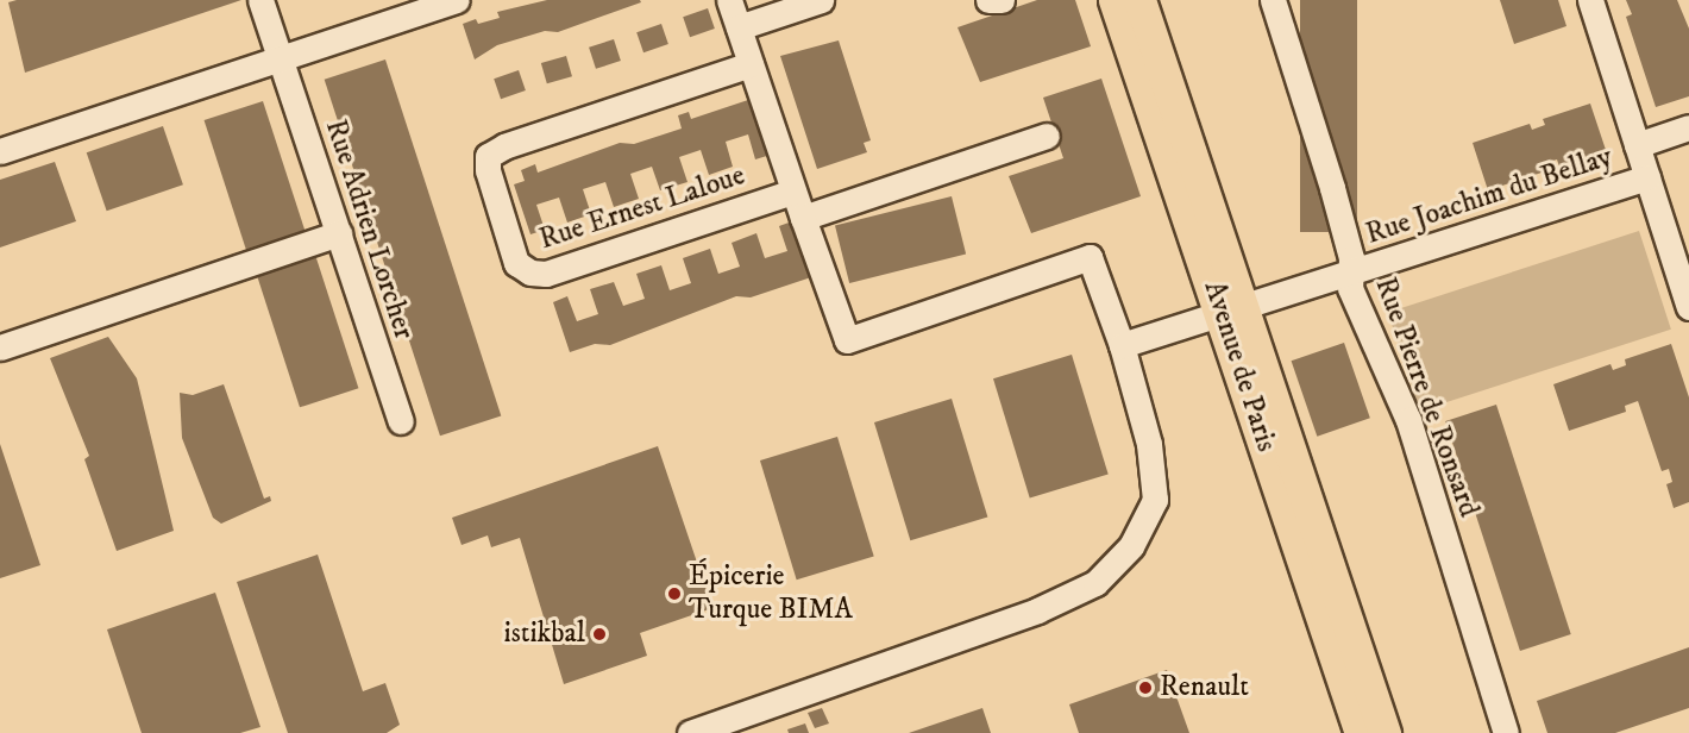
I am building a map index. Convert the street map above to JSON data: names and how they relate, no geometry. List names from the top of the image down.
{
  "streets": {
    "main road": ["Avenue de Paris"],
    "street": [
      "Rue Joachim du Bellay",
      "Rue Ernest Laloue",
      "Rue Adrien Lorcher",
      "Rue Pierre de Ronsard"
    ]
  },
  "crossings": [
    ["Rue Joachim du Bellay", "Avenue de Paris"],
    ["Rue Joachim du Bellay", "Rue Pierre de Ronsard"]
  ],
  "places": ["Épicerie Turque BIMA", "istikbal", "Renault"]
}
